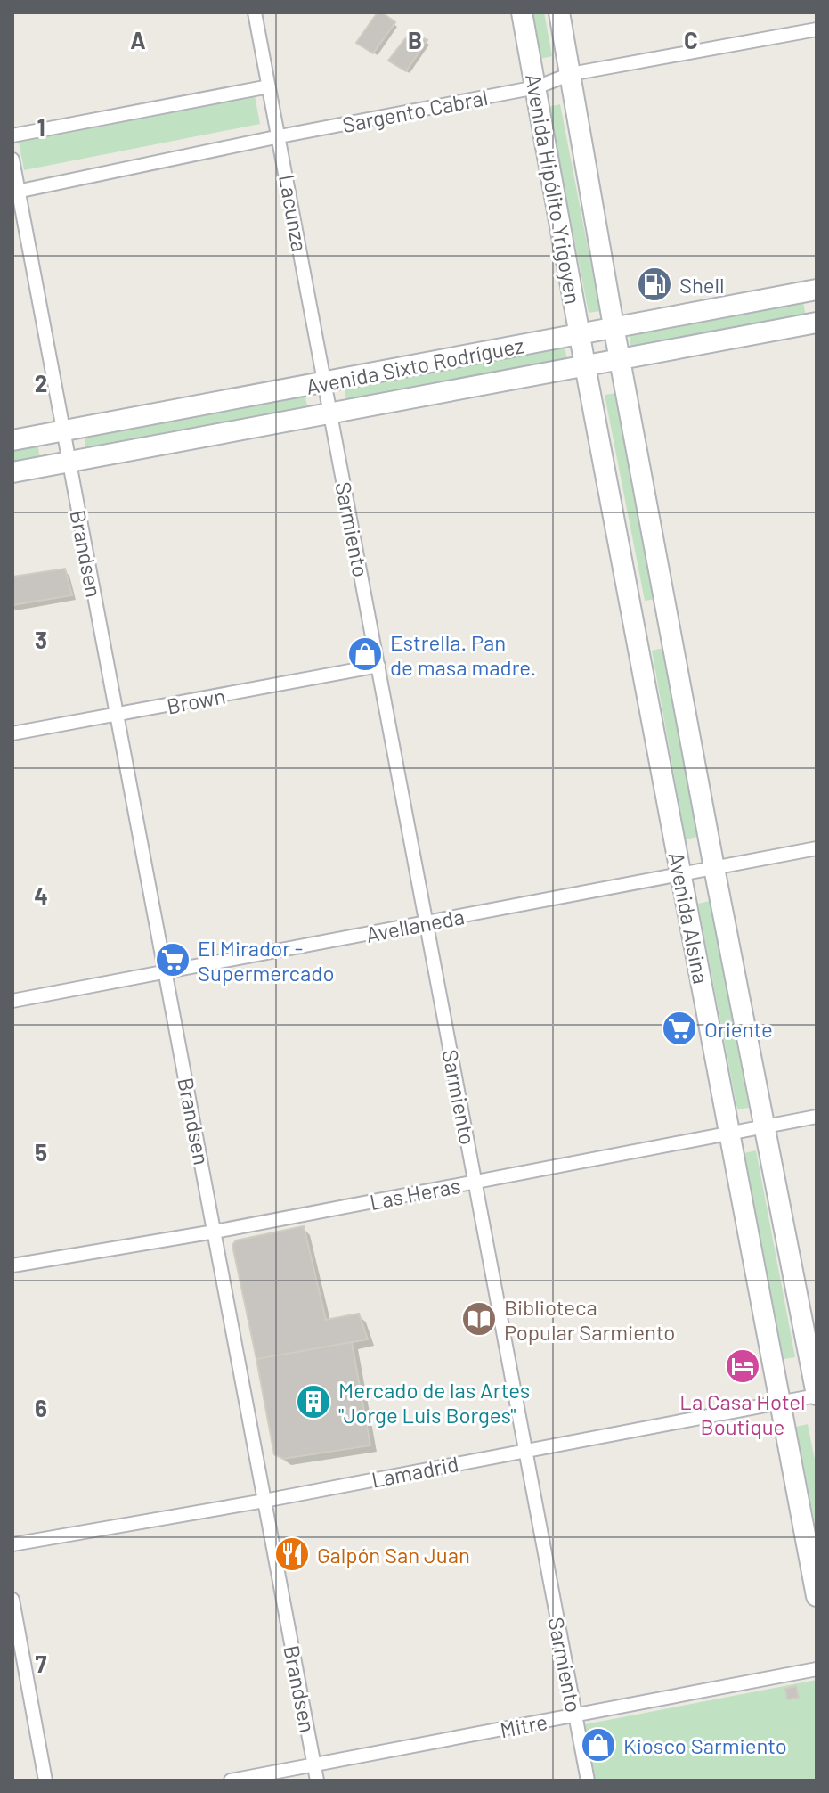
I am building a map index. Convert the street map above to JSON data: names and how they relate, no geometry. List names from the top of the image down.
{
  "streets": {
    "main road": ["Avenida Hipólito Yrigoyen", "Avenida Sixto Rodríguez", "Avenida Alsina"],
    "street": [
      "Sargento Cabral",
      "Lacunza",
      "Sarmiento",
      "Brandsen",
      "Brown",
      "Avellaneda",
      "Las Heras",
      "Lamadrid",
      "Mitre"
    ]
  },
  "crossings": [
    ["Sargento Cabral", "Avenida Hipólito Yrigoyen"],
    ["Sargento Cabral", "Lacunza"],
    ["Sargento Cabral", "Brandsen"],
    ["Avenida Hipólito Yrigoyen", "Avenida Sixto Rodríguez"],
    ["Avenida Hipólito Yrigoyen", "Avenida Alsina"],
    ["Lacunza", "Avenida Sixto Rodríguez"],
    ["Lacunza", "Sarmiento"],
    ["Avenida Sixto Rodríguez", "Sarmiento"],
    ["Avenida Sixto Rodríguez", "Brandsen"],
    ["Avenida Sixto Rodríguez", "Avenida Alsina"],
    ["Sarmiento", "Brown"],
    ["Sarmiento", "Avellaneda"],
    ["Sarmiento", "Las Heras"],
    ["Sarmiento", "Lamadrid"],
    ["Sarmiento", "Mitre"],
    ["Brandsen", "Brown"],
    ["Brandsen", "Avellaneda"],
    ["Brandsen", "Las Heras"],
    ["Brandsen", "Lamadrid"],
    ["Brandsen", "Mitre"],
    ["Avenida Alsina", "Avellaneda"],
    ["Avenida Alsina", "Las Heras"],
    ["Avenida Alsina", "Lamadrid"]
  ],
  "places": {
    "fuel station": ["Shell"],
    "shop": ["Estrella. Pan de masa madre.", "Kiosco Sarmiento"],
    "supermarket": ["El Mirador - Supermercado", "Oriente"],
    "library": ["Biblioteca Popular Sarmiento"],
    "hotel": ["La Casa Hotel Boutique"],
    "building": ["Mercado de las Artes \"Jorge Luis Borges\""],
    "restaurant": ["Galpón San Juan"]
  },
  "grid": {
    "columns": ["A", "B", "C"],
    "rows": [
      "1",
      "2",
      "3",
      "4",
      "5",
      "6",
      "7"
    ]
  }
}
